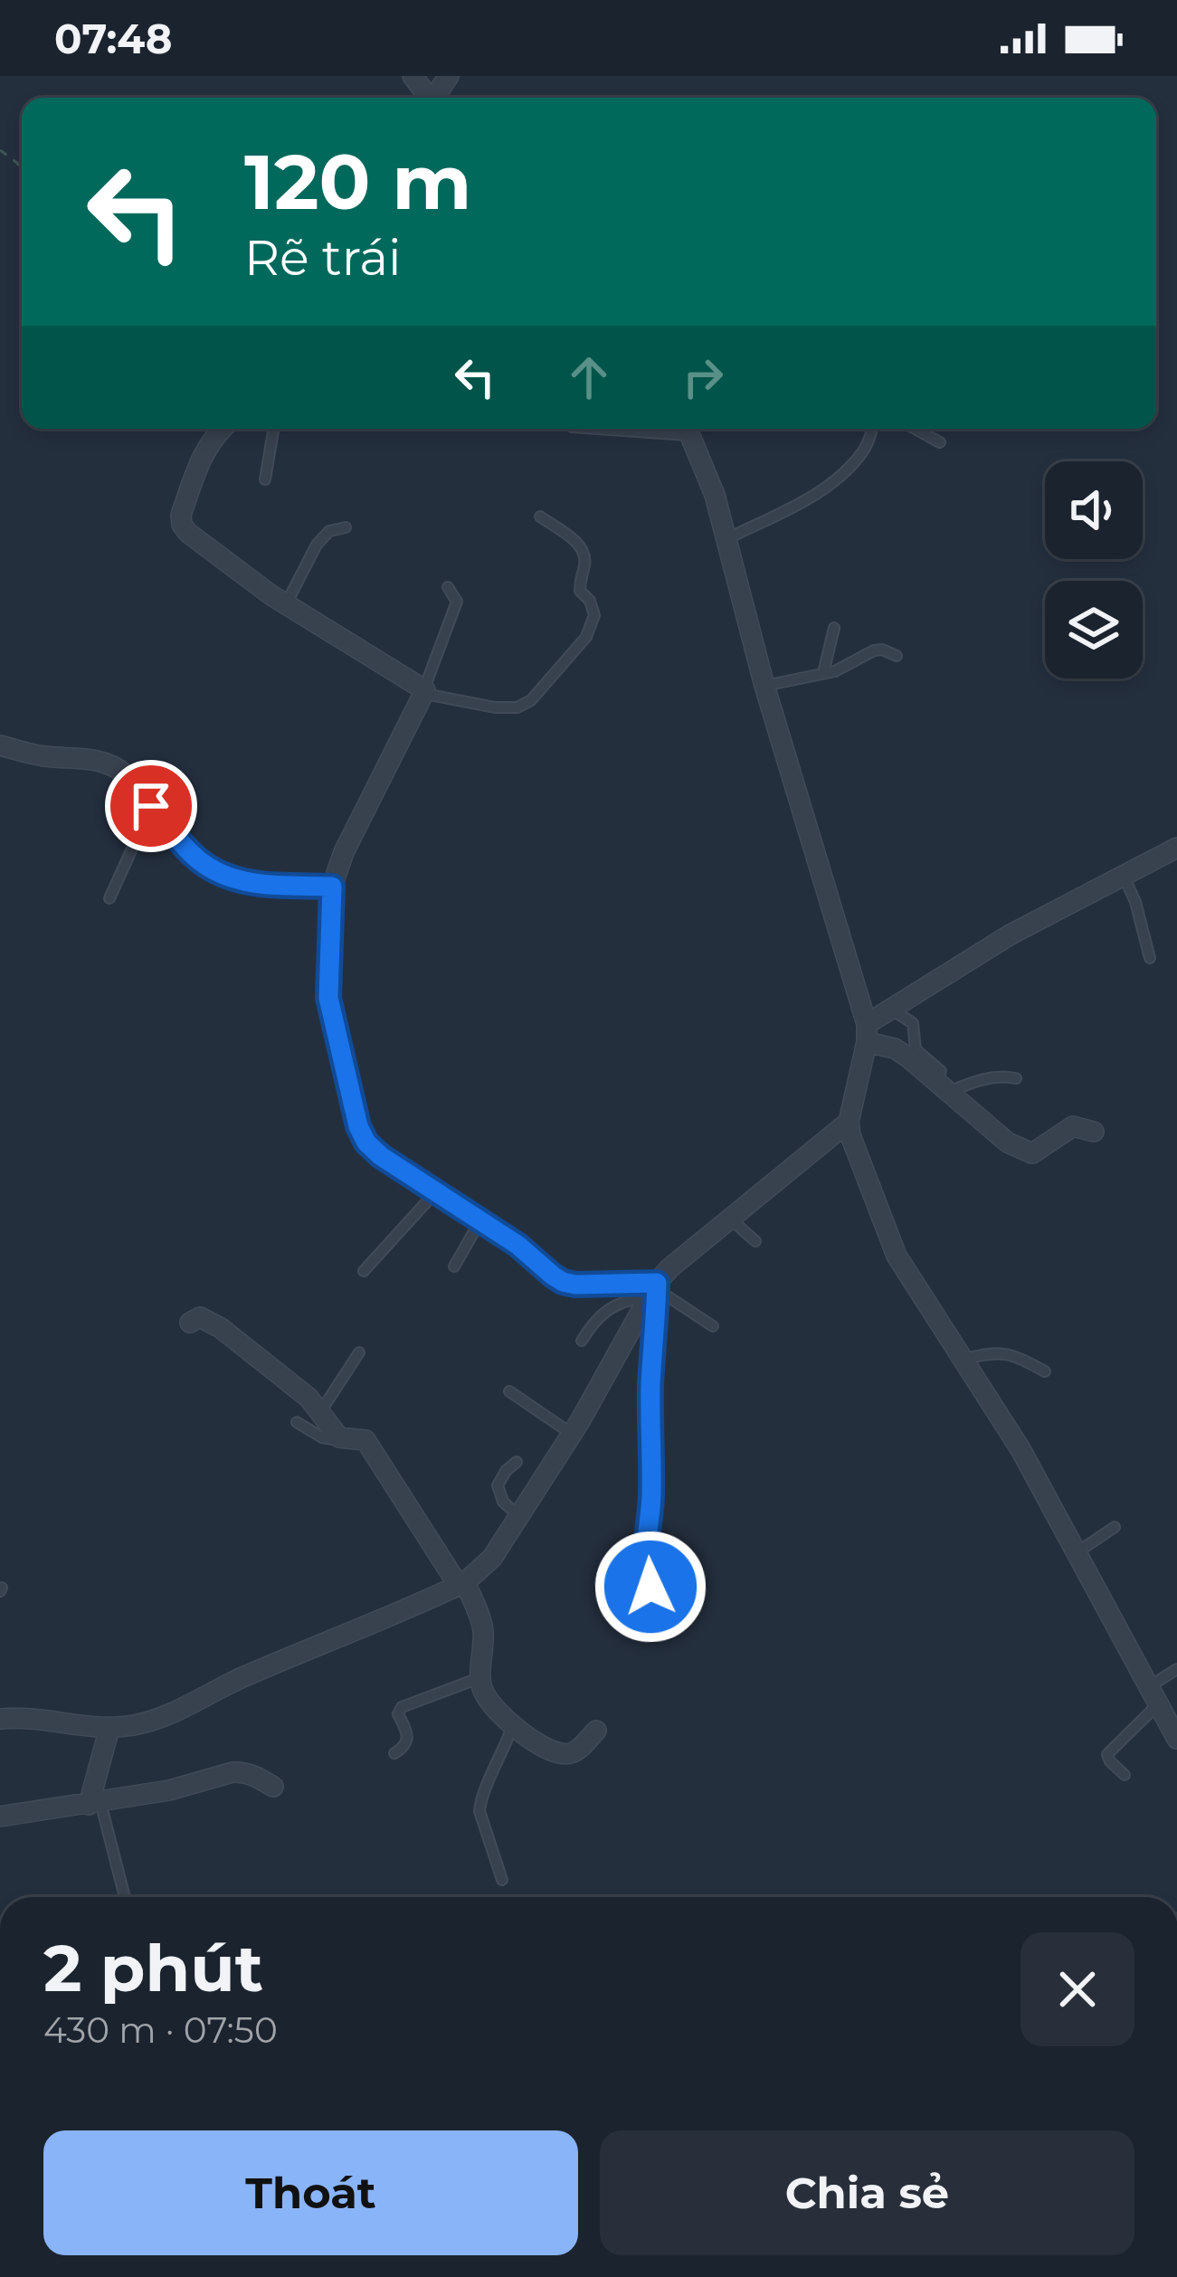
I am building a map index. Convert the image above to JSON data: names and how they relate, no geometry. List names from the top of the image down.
{
  "page": {
    "status": "07:48",
    "turn": ["120 m", "Rẽ trái"],
    "heading": ["2 phút", "430 m · 07:50"],
    "buttons": ["Thoát", "Chia sẻ"]
  }
}
